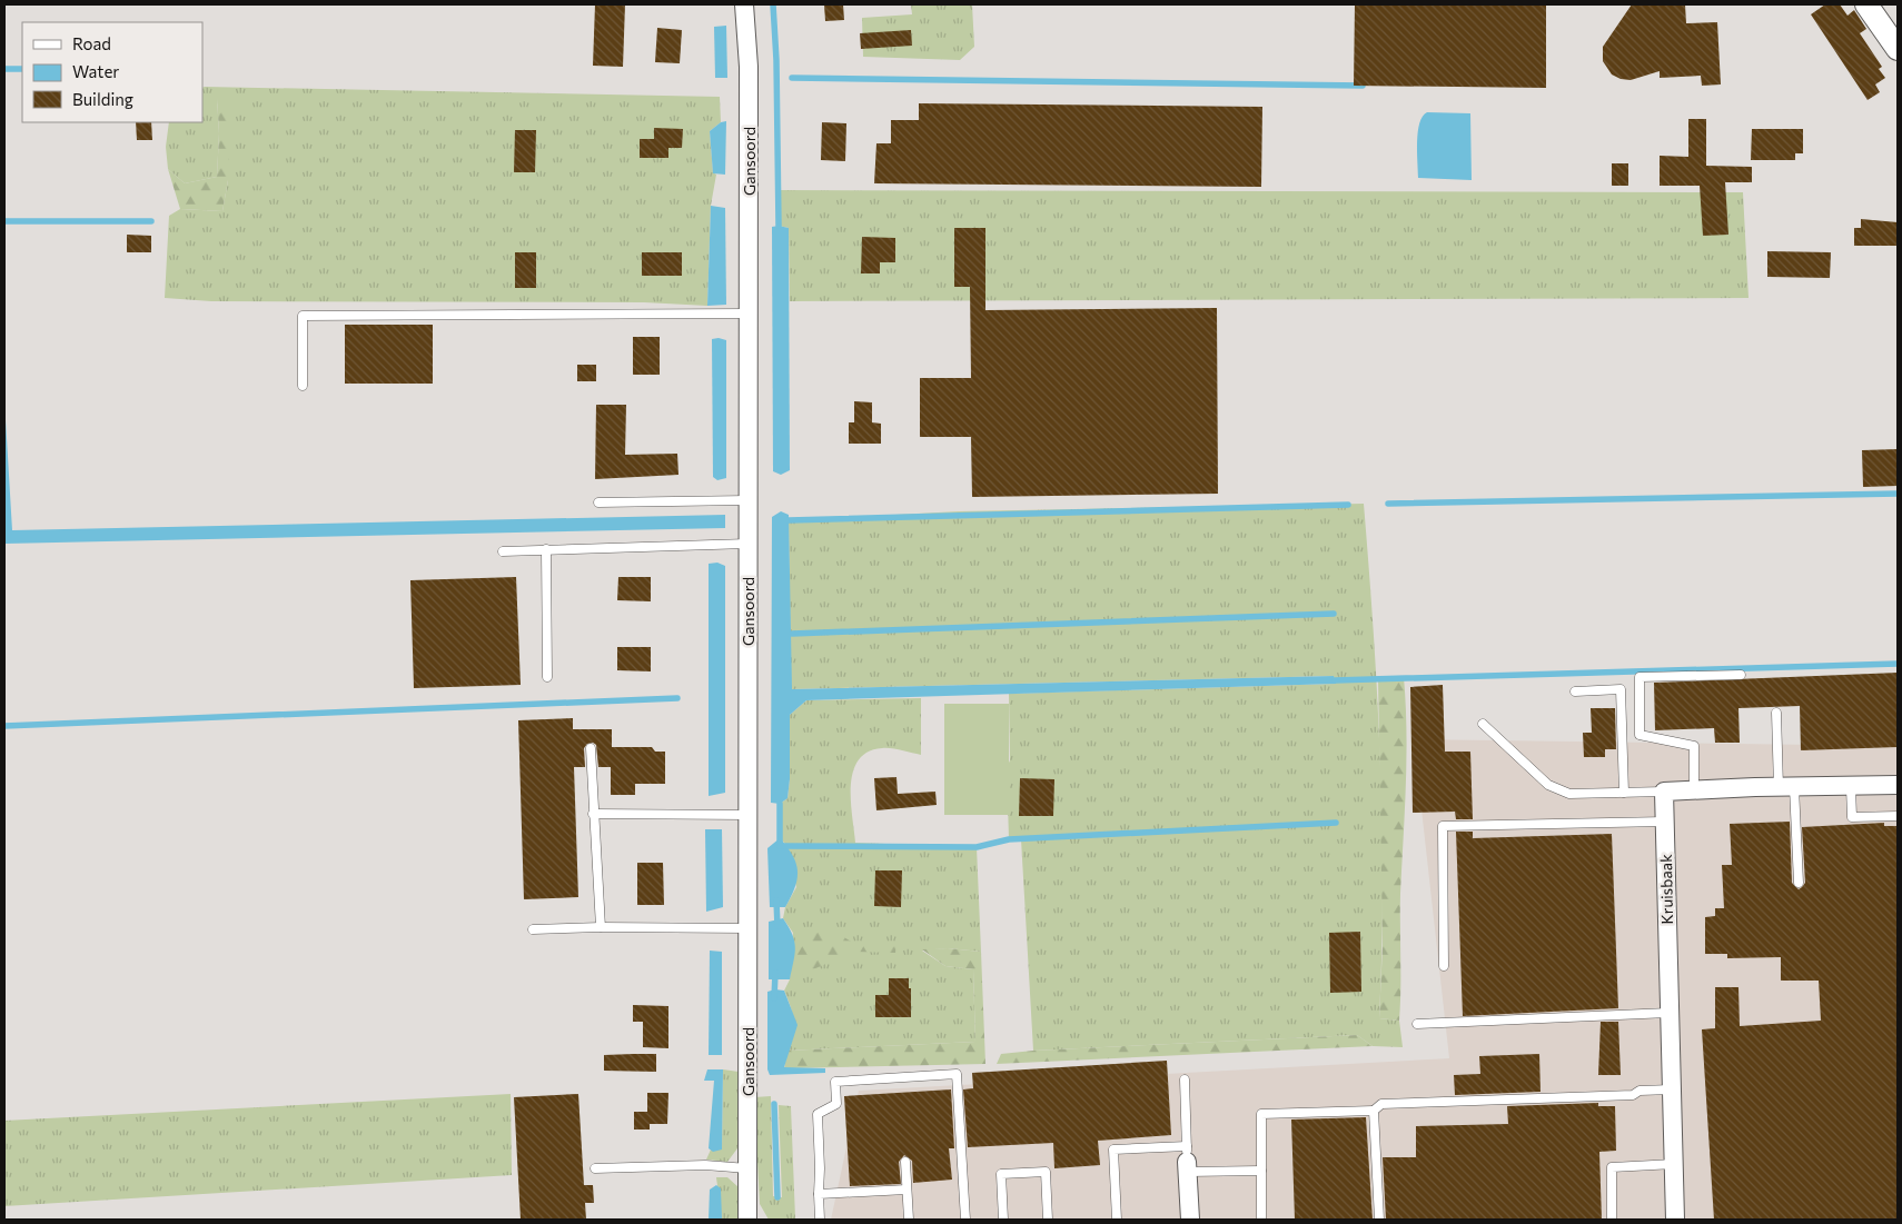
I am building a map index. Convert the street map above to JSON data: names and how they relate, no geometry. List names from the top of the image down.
{
  "streets": {
    "street": ["Gansoord", "Kruisbaak"]
  },
  "legend": ["Road", "Water", "Building"]
}
